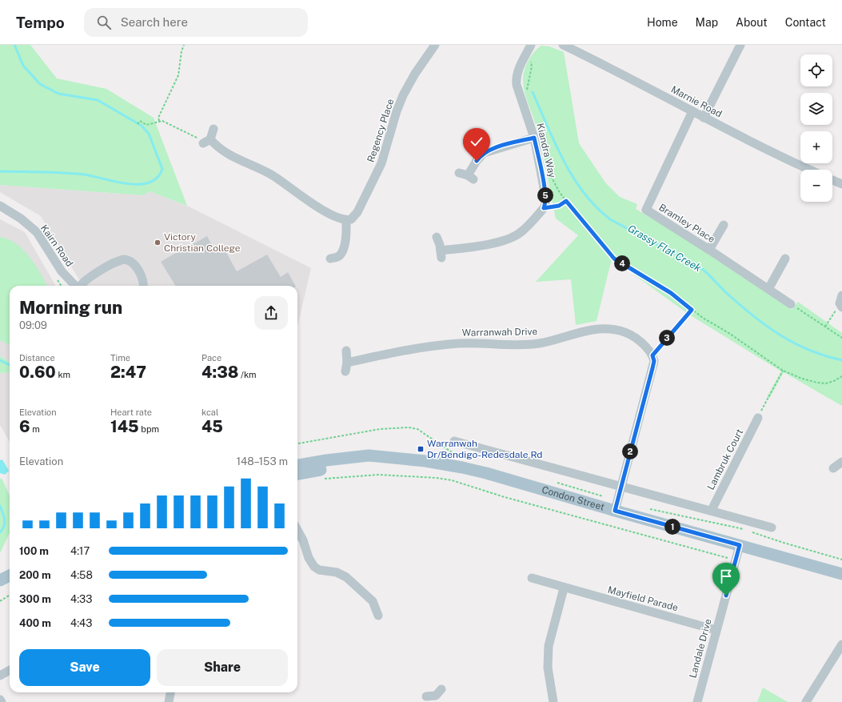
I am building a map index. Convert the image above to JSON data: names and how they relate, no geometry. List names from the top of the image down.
{
  "streets": {
    "main road": ["Condon Street"],
    "street": [
      "Marnie Road",
      "Regency Place",
      "Kiandra Way",
      "Bramley Place",
      "Kairn Road",
      "Warranwah Drive",
      "Lambruk Court",
      "Mayfield Parade",
      "Landale Drive"
    ]
  },
  "crossings": [
    ["Marnie Road", "Bramley Place"],
    ["Condon Street", "Landale Drive"],
    ["Mayfield Parade", "Landale Drive"]
  ],
  "water": ["Grassy Flat Creek"],
  "places": {
    "other": ["Victory Christian College"],
    "transit": ["Warranwah Dr/Bendigo-Redesdale Rd"]
  },
  "page": {
    "header": "Tempo",
    "search": "Search here",
    "nav": [
      "Home",
      "Map",
      "About",
      "Contact"
    ],
    "map_buttons": ["+", "−"],
    "pins": [
      "5",
      "4",
      "3",
      "2",
      "1"
    ],
    "heading": ["Morning run", "09:09"],
    "stats": [
      ["Distance", "0.60 km"],
      ["Time", "2:47"],
      ["Pace", "4:38 /km"],
      ["Elevation", "6 m"],
      ["Heart rate", "145 bpm"],
      ["kcal", "45"]
    ],
    "chart": ["Elevation", "148–153 m"],
    "list": [
      {
        "name": "100 m",
        "note": "4:17"
      },
      {
        "name": "200 m",
        "note": "4:58"
      },
      {
        "name": "300 m",
        "note": "4:33"
      },
      {
        "name": "400 m",
        "note": "4:43"
      }
    ],
    "buttons": ["Save", "Share"]
  }
}
